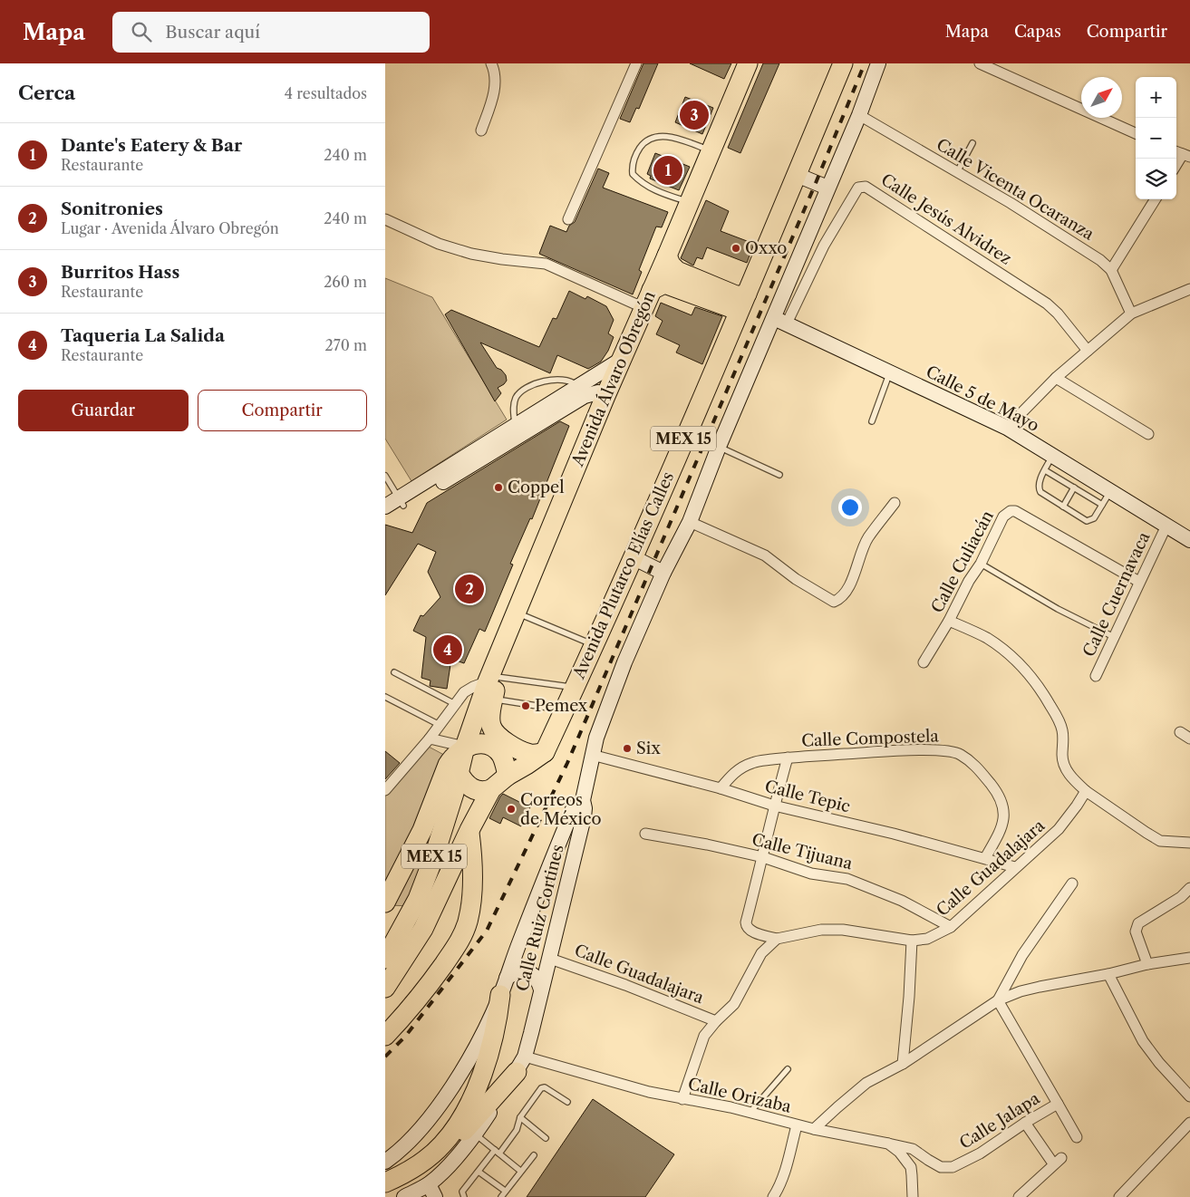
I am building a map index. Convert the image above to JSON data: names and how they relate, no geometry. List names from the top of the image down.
{
  "streets": {
    "highway": ["Avenida Álvaro Obregón", "MEX 15", "Avenida Plutarco Elías Calles"],
    "street": [
      "Calle Vicenta Ocaranza",
      "Calle Jesús Alvidrez",
      "Calle 5 de Mayo",
      "Calle Culiacán",
      "Calle Cuernavaca",
      "Calle Compostela",
      "Calle Tepic",
      "Calle Tijuana",
      "Calle Guadalajara",
      "Calle Ruiz Cortines",
      "Calle Orizaba",
      "Calle Jalapa"
    ]
  },
  "crossings": [
    ["Calle Jesús Alvidrez", "Calle 5 de Mayo"],
    ["Avenida Álvaro Obregón", "MEX 15"],
    ["Calle 5 de Mayo", "Calle Cuernavaca"],
    ["MEX 15", "Avenida Plutarco Elías Calles"],
    ["Calle Culiacán", "Calle Cuernavaca"],
    ["Calle Compostela", "Calle Tepic"],
    ["Calle Tepic", "Calle Guadalajara"],
    ["Calle Tijuana", "Calle Guadalajara"],
    ["Calle Guadalajara", "Calle Ruiz Cortines"],
    ["Calle Guadalajara", "Calle Orizaba"],
    ["Calle Ruiz Cortines", "Calle Orizaba"],
    ["Calle Orizaba", "Calle Jalapa"]
  ],
  "places": [
    "Oxxo",
    "Coppel",
    "Pemex",
    "Six",
    "Correos de México"
  ],
  "north": "top right",
  "page": {
    "header": "Mapa",
    "search": "Buscar aquí",
    "nav": ["Mapa", "Capas", "Compartir"],
    "heading": ["Cerca", "4 resultados"],
    "map_buttons": ["+", "−"],
    "pins": [
      "3",
      "1",
      "2",
      "4"
    ],
    "list": [
      {
        "mark": "1",
        "name": "Dante's Eatery & Bar",
        "note": "Restaurante",
        "value": "240 m"
      },
      {
        "mark": "2",
        "name": "Sonitronies",
        "note": "Lugar · Avenida Álvaro Obregón",
        "value": "240 m"
      },
      {
        "mark": "3",
        "name": "Burritos Hass",
        "note": "Restaurante",
        "value": "260 m"
      },
      {
        "mark": "4",
        "name": "Taqueria La Salida",
        "note": "Restaurante",
        "value": "270 m"
      }
    ],
    "buttons": ["Guardar", "Compartir"]
  }
}
